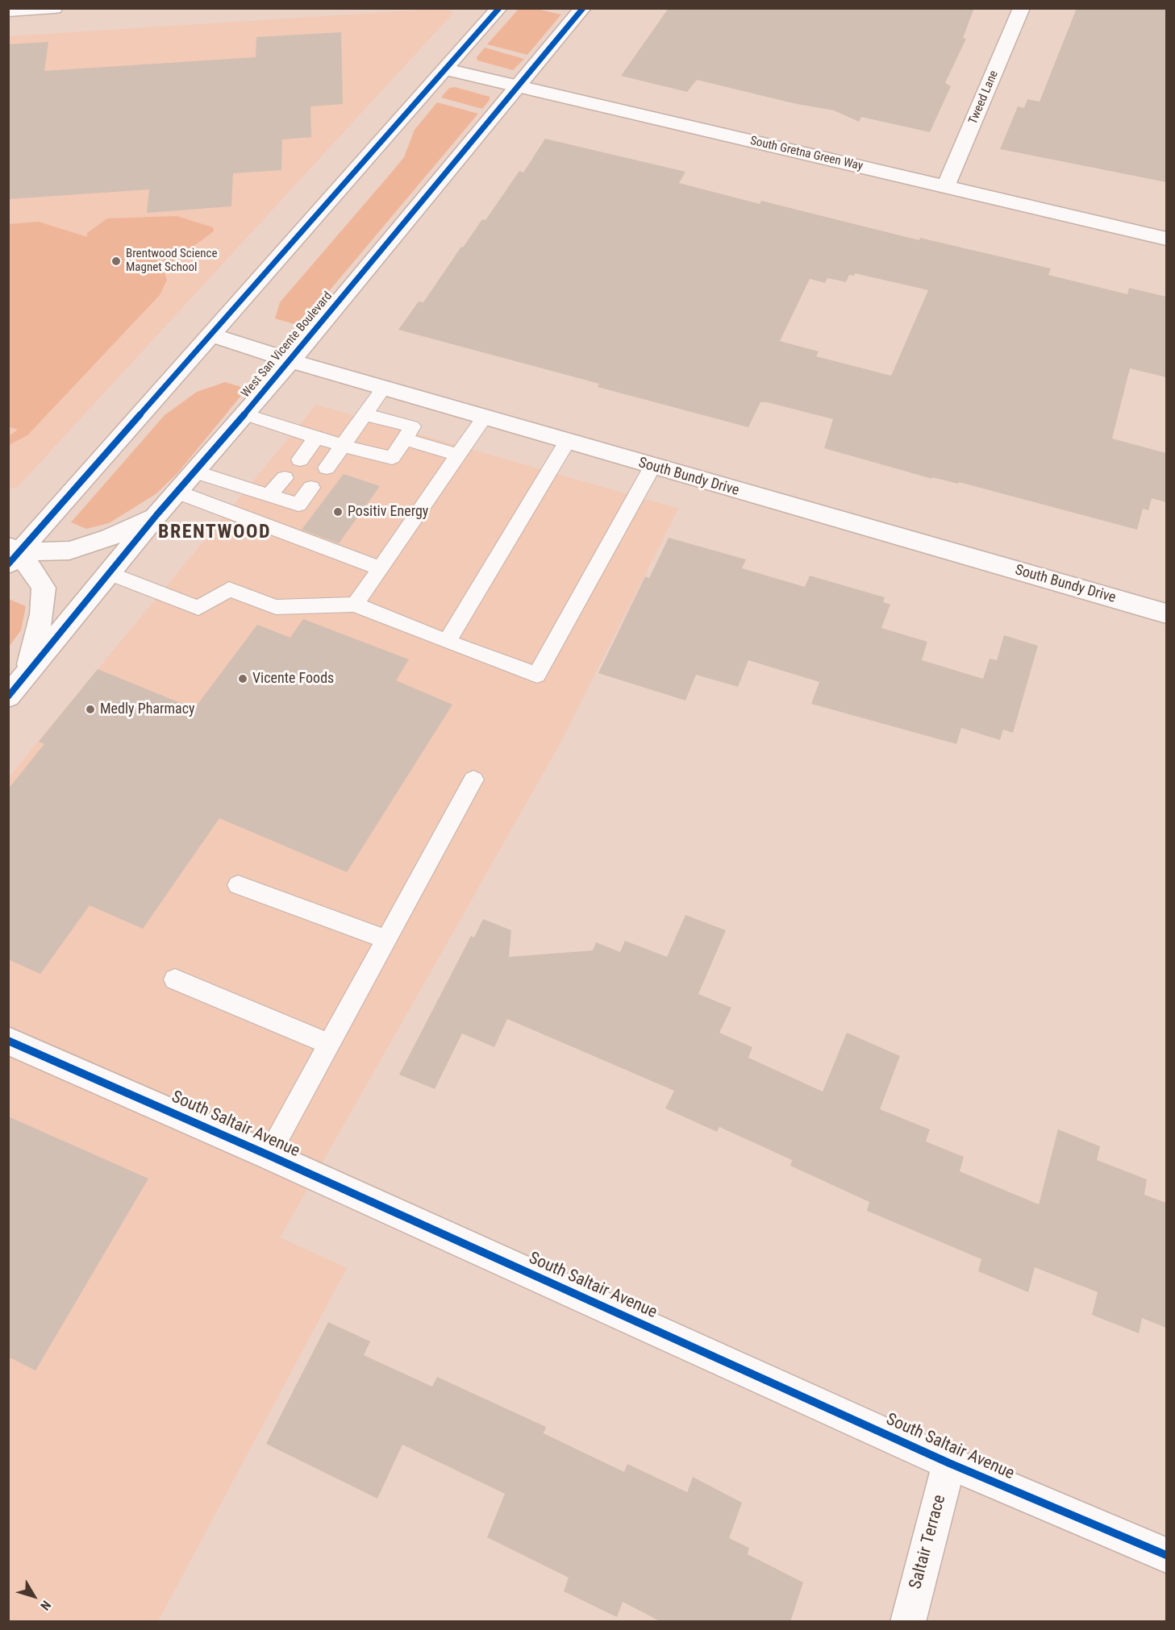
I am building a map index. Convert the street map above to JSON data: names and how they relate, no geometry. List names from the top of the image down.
{
  "streets": {
    "street": [
      "Tweed Lane",
      "South Gretna Green Way",
      "West San Vicente Boulevard",
      "South Bundy Drive",
      "South Saltair Avenue",
      "Saltair Terrace"
    ]
  },
  "crossings": [
    ["Tweed Lane", "South Gretna Green Way"],
    ["South Gretna Green Way", "West San Vicente Boulevard"],
    ["West San Vicente Boulevard", "South Bundy Drive"],
    ["South Saltair Avenue", "Saltair Terrace"]
  ],
  "districts": ["BRENTWOOD"],
  "places": [
    "Brentwood Science Magnet School",
    "Positiv Energy",
    "Vicente Foods",
    "Medly Pharmacy"
  ],
  "north": "bottom right"
}
